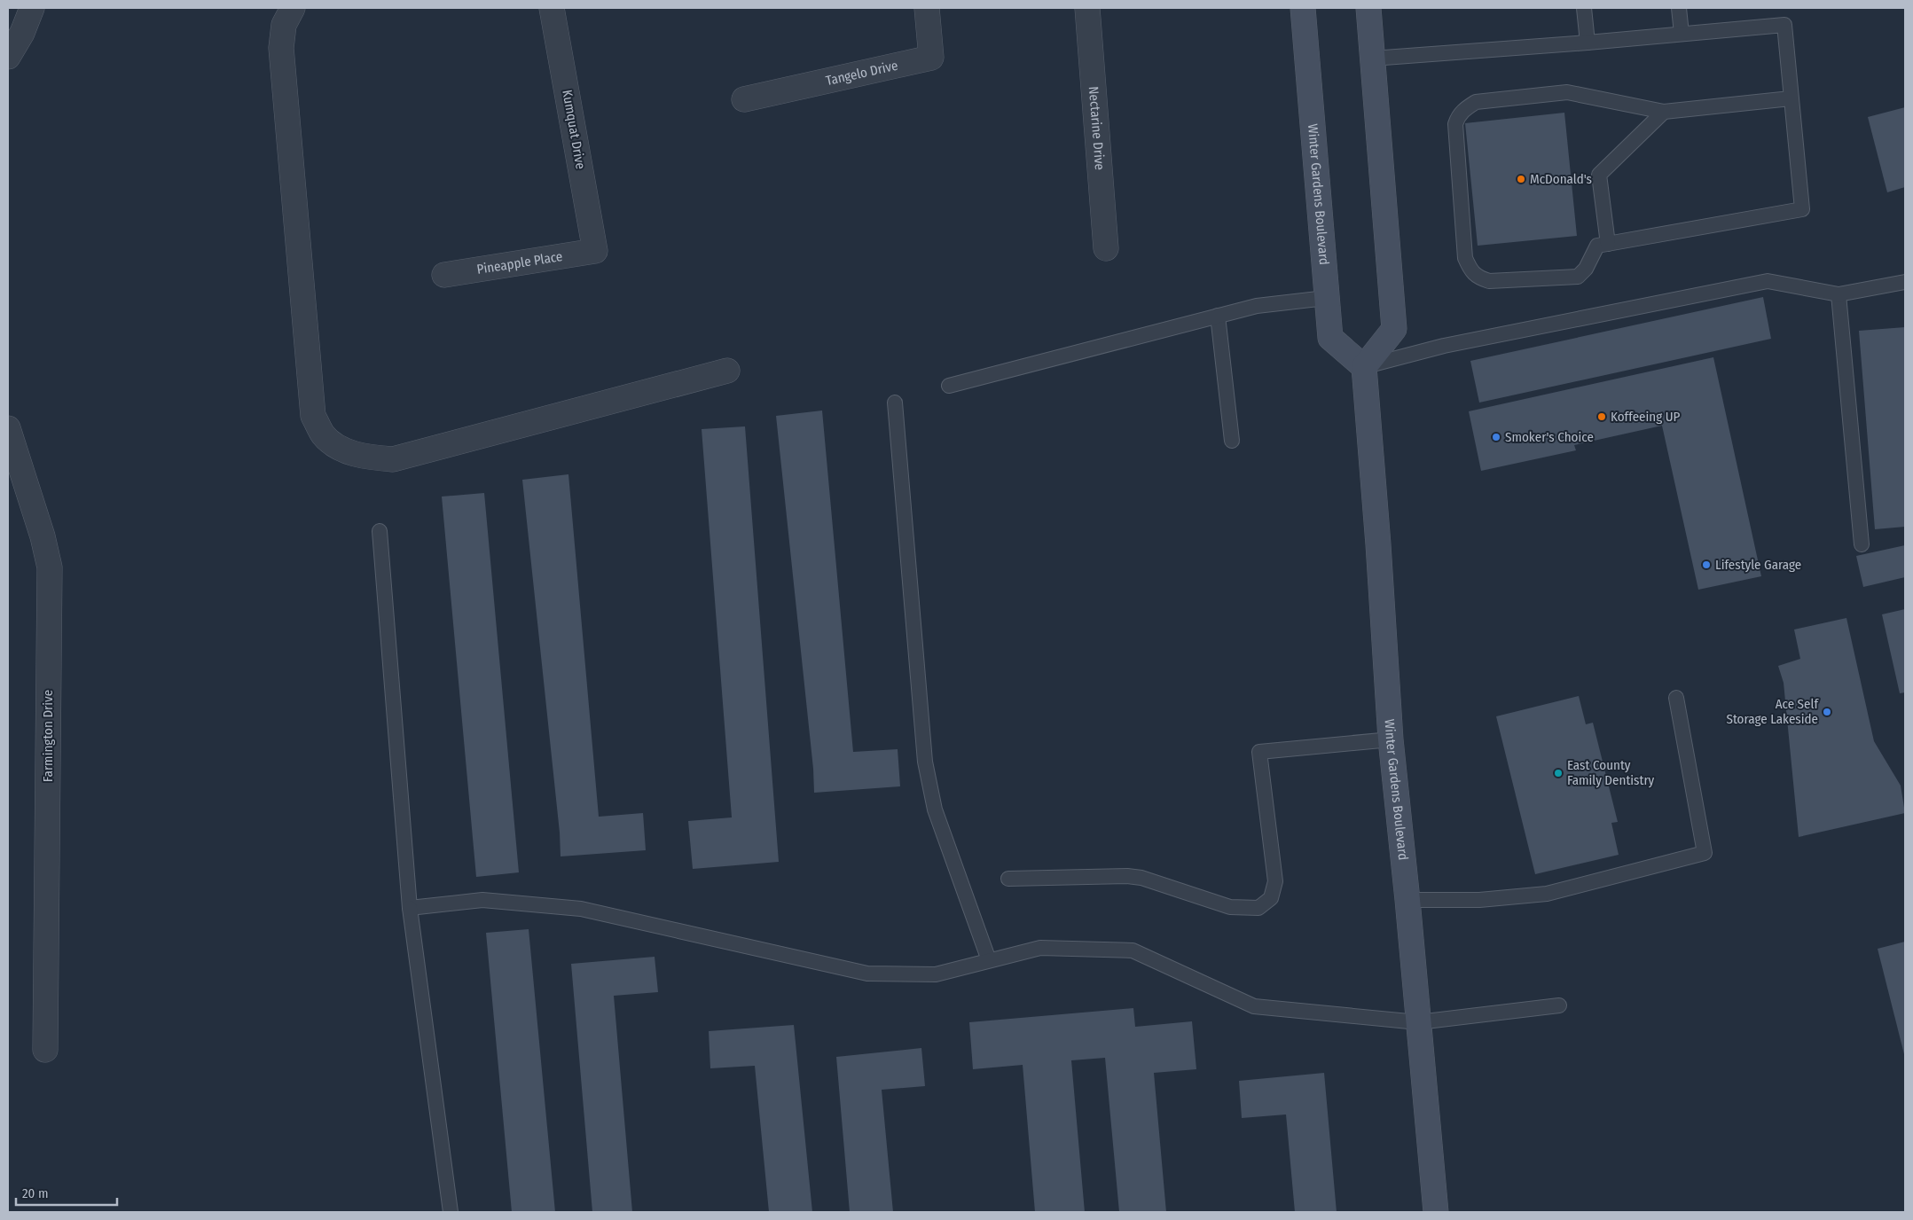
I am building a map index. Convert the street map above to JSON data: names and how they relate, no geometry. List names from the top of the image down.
{
  "streets": {
    "main road": ["Winter Gardens Boulevard"],
    "street": [
      "Tangelo Drive",
      "Nectarine Drive",
      "Kumquat Drive",
      "Pineapple Place",
      "Farmington Drive"
    ]
  },
  "crossings": [
    ["Kumquat Drive", "Pineapple Place"]
  ],
  "places": [
    "McDonald's",
    "Koffeeing UP",
    "Smoker's Choice",
    "Lifestyle Garage",
    "Ace Self Storage Lakeside",
    "East County Family Dentistry"
  ],
  "scale_bar": "20 m"
}
